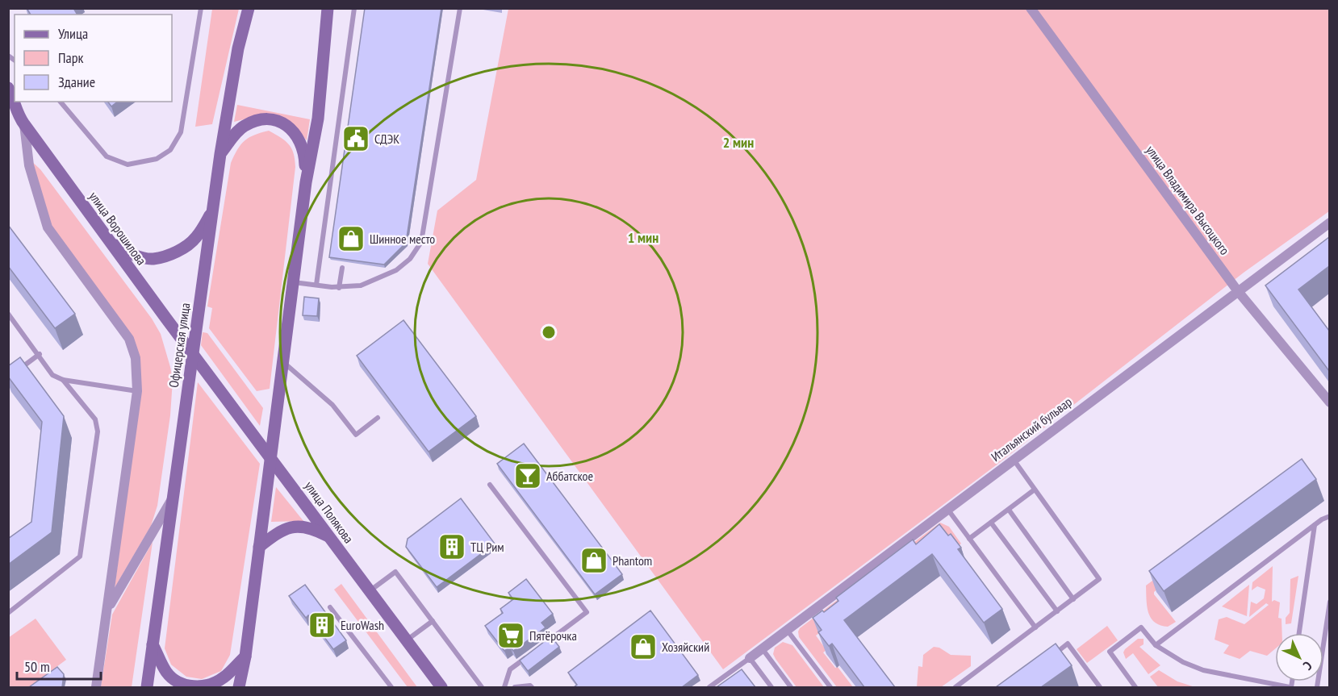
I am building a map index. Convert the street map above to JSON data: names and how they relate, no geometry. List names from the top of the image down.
{
  "streets": {
    "main road": ["улица Ворошилова", "Офицерская улица", "улица Полякова"],
    "street": ["улица Владимира Высоцкого", "Итальянский бульвар"]
  },
  "crossings": [
    ["улица Владимира Высоцкого", "Итальянский бульвар"],
    ["улица Ворошилова", "Офицерская улица"],
    ["улица Ворошилова", "улица Полякова"],
    ["Офицерская улица", "улица Полякова"]
  ],
  "places": {
    "public building": ["СДЭК"],
    "shop": ["Шинное место", "Phantom", "Хозяйский"],
    "bar": ["Аббатское"],
    "building": ["ТЦ Рим", "EuroWash"],
    "supermarket": ["Пятёрочка"]
  },
  "legend": ["Улица", "Парк", "Здание"],
  "scale_bar": "50 m",
  "north": "bottom right",
  "rings": ["2 мин", "1 мин"]
}
